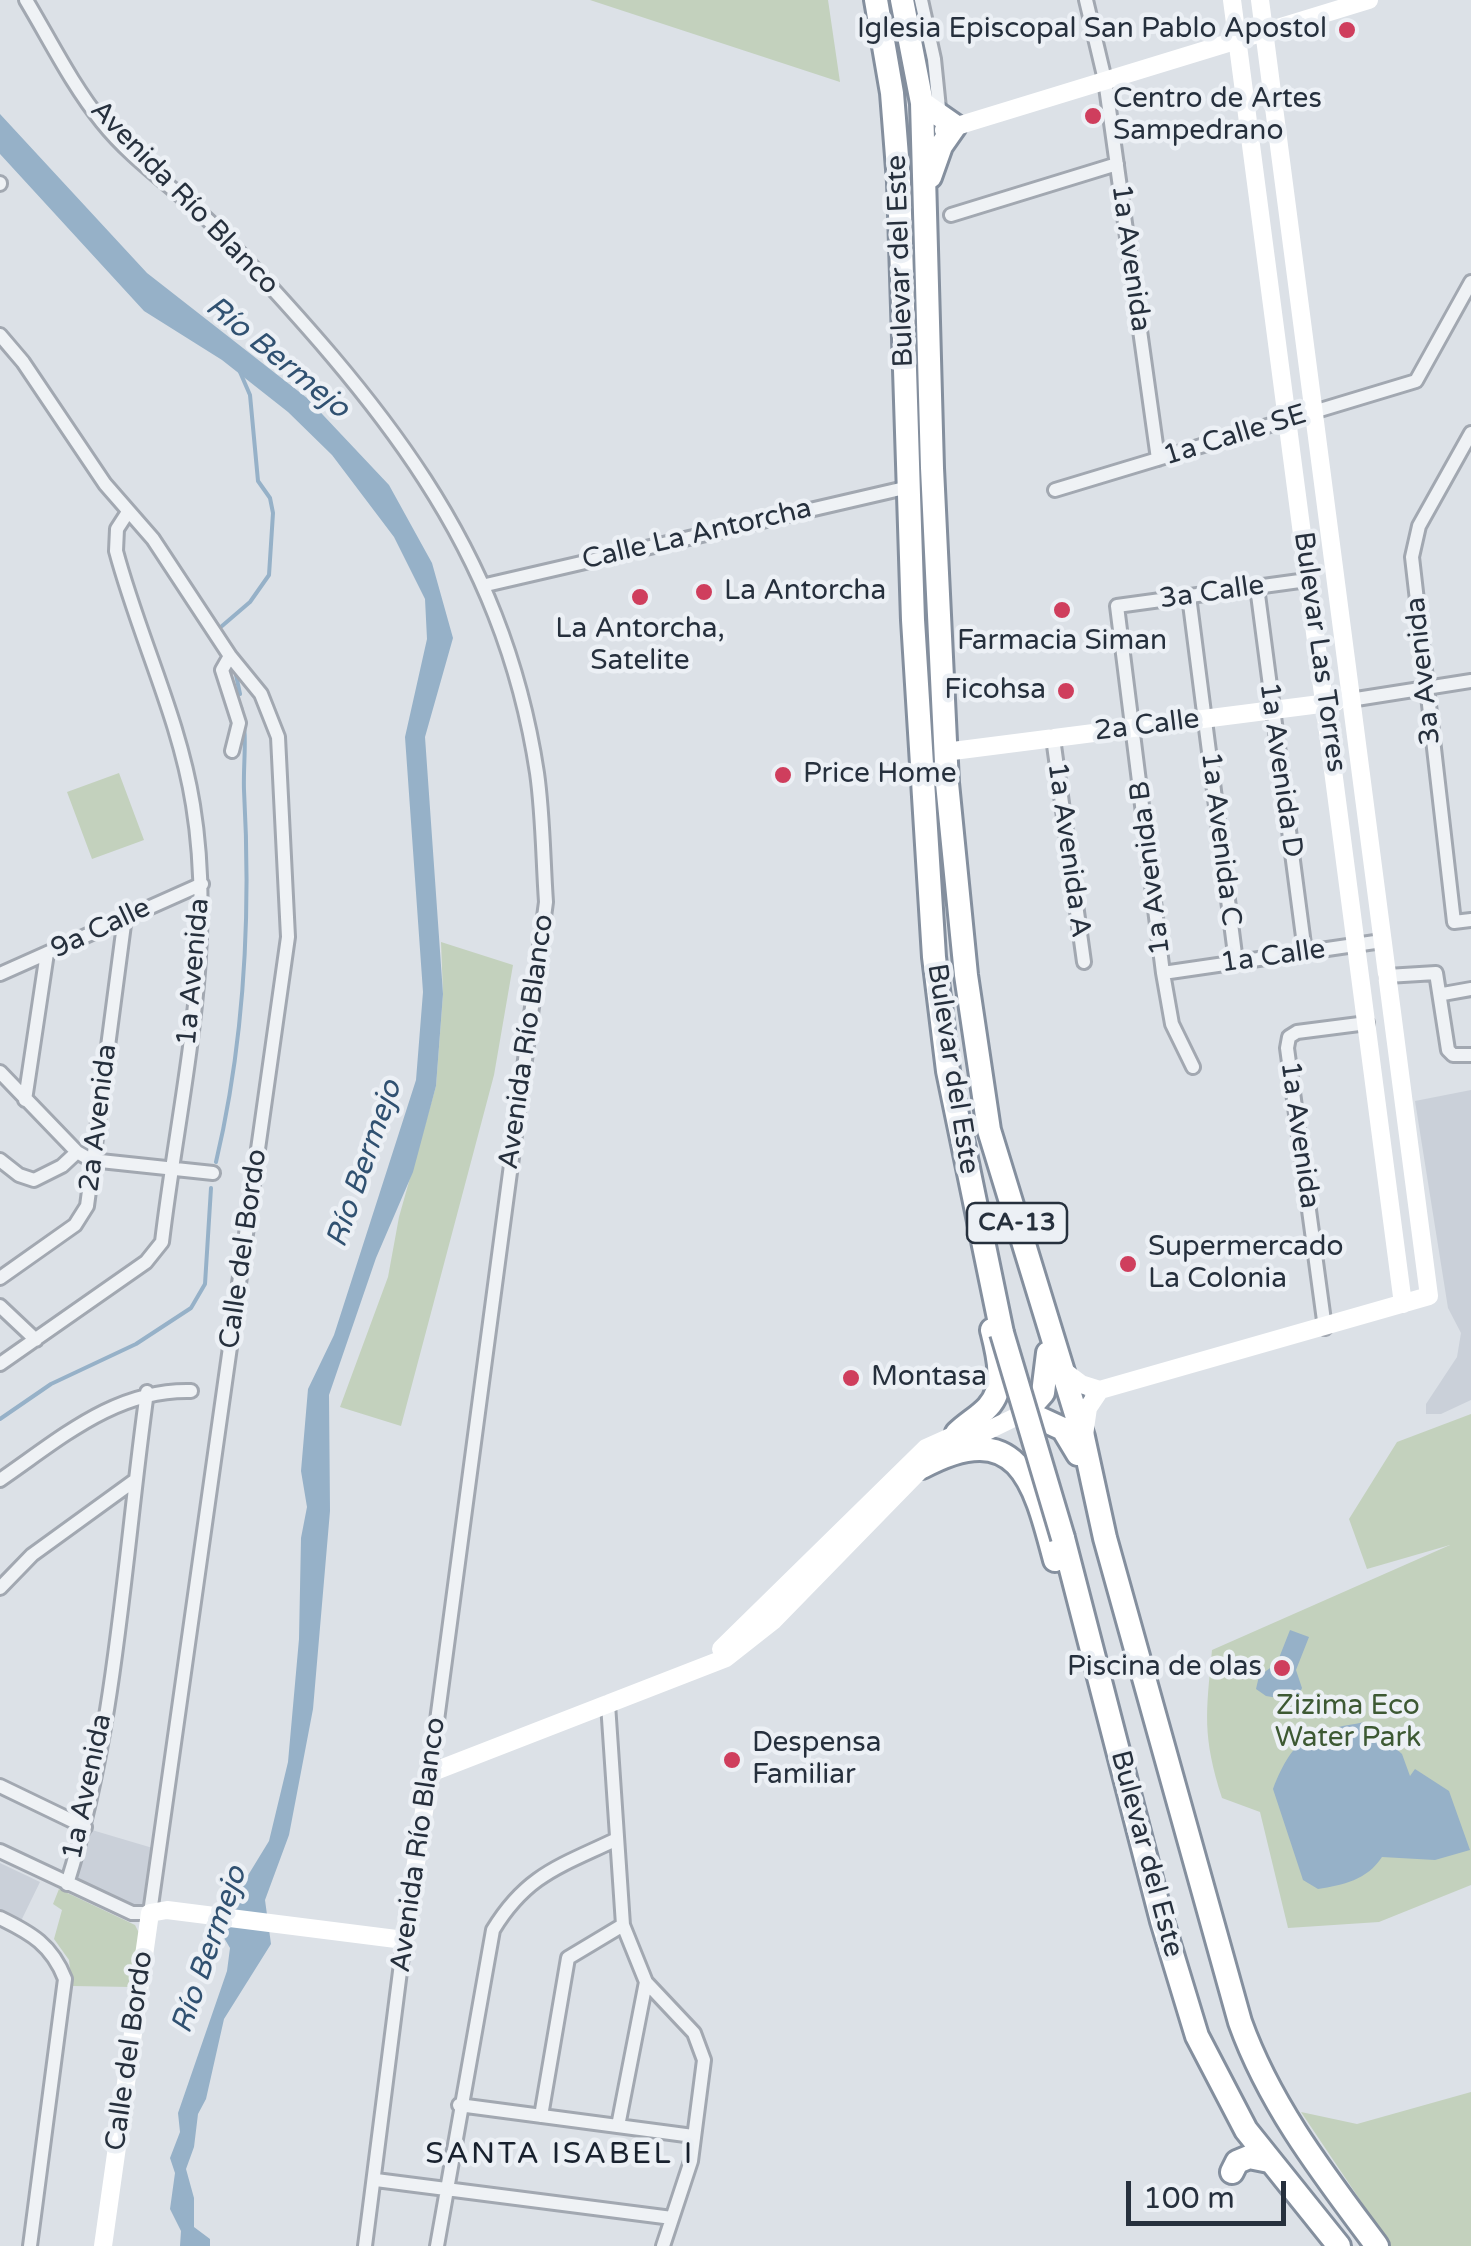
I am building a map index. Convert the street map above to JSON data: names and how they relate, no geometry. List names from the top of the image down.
{
  "streets": {
    "highway": ["Bulevar del Este", "CA-13"],
    "street": [
      "Avenida Río Blanco",
      "1a Avenida",
      "1a Calle SE",
      "Calle La Antorcha",
      "3a Calle",
      "Bulevar Las Torres",
      "3a Avenida",
      "2a Calle",
      "1a Avenida D",
      "1a Avenida C",
      "1a Avenida A",
      "1a Avenida B",
      "9a Calle",
      "1a Calle",
      "2a Avenida",
      "Calle del Bordo"
    ]
  },
  "crossings": [
    ["Avenida Río Blanco", "Calle La Antorcha"],
    ["1a Avenida", "1a Calle SE"],
    ["1a Avenida", "Bulevar Las Torres"],
    ["1a Avenida", "9a Calle"],
    ["1a Avenida", "Calle del Bordo"],
    ["Bulevar del Este", "Calle La Antorcha"],
    ["Bulevar del Este", "2a Calle"],
    ["1a Calle SE", "Bulevar Las Torres"],
    ["3a Calle", "Bulevar Las Torres"],
    ["3a Calle", "1a Avenida D"],
    ["3a Calle", "1a Avenida C"],
    ["3a Calle", "1a Avenida B"],
    ["Bulevar Las Torres", "2a Calle"],
    ["Bulevar Las Torres", "1a Calle"],
    ["2a Calle", "1a Avenida D"],
    ["2a Calle", "1a Avenida C"],
    ["2a Calle", "1a Avenida A"],
    ["2a Calle", "1a Avenida B"],
    ["1a Avenida D", "1a Calle"],
    ["1a Avenida C", "1a Calle"],
    ["1a Avenida B", "1a Calle"],
    ["9a Calle", "2a Avenida"]
  ],
  "districts": ["SANTA ISABEL I"],
  "water": ["Río Bermejo"],
  "parks": ["Zizima Eco Water Park"],
  "places": [
    "Iglesia Episcopal San Pablo Apostol",
    "Centro de Artes Sampedrano",
    "La Antorcha",
    "La Antorcha, Satelite",
    "Farmacia Siman",
    "Ficohsa",
    "Price Home",
    "Supermercado La Colonia",
    "Montasa",
    "Piscina de olas",
    "Despensa Familiar"
  ],
  "scale_bar": "100 m"
}
